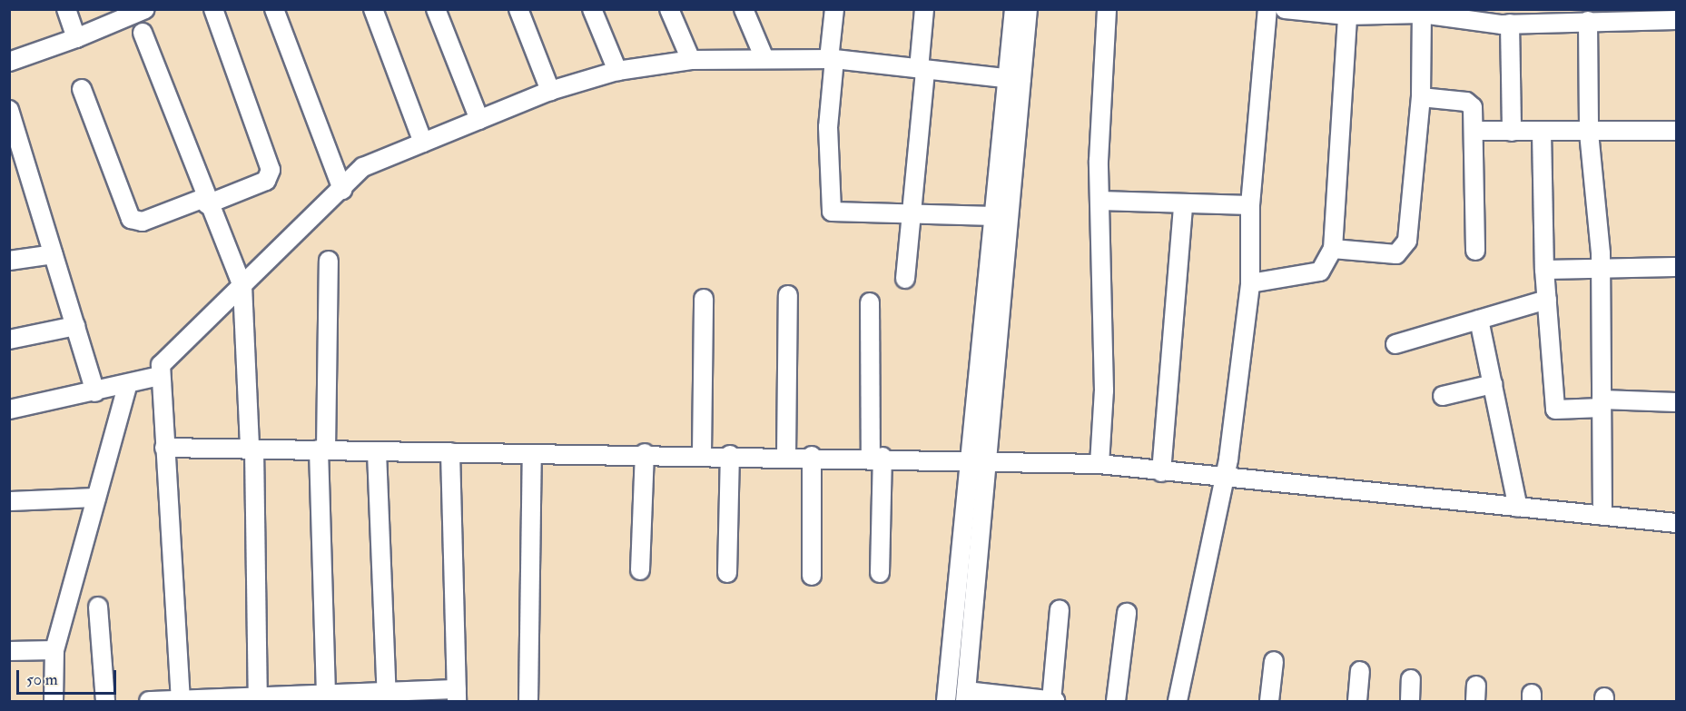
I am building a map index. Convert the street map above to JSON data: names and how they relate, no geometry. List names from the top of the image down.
{
  "scale_bar": "50 m"
}
